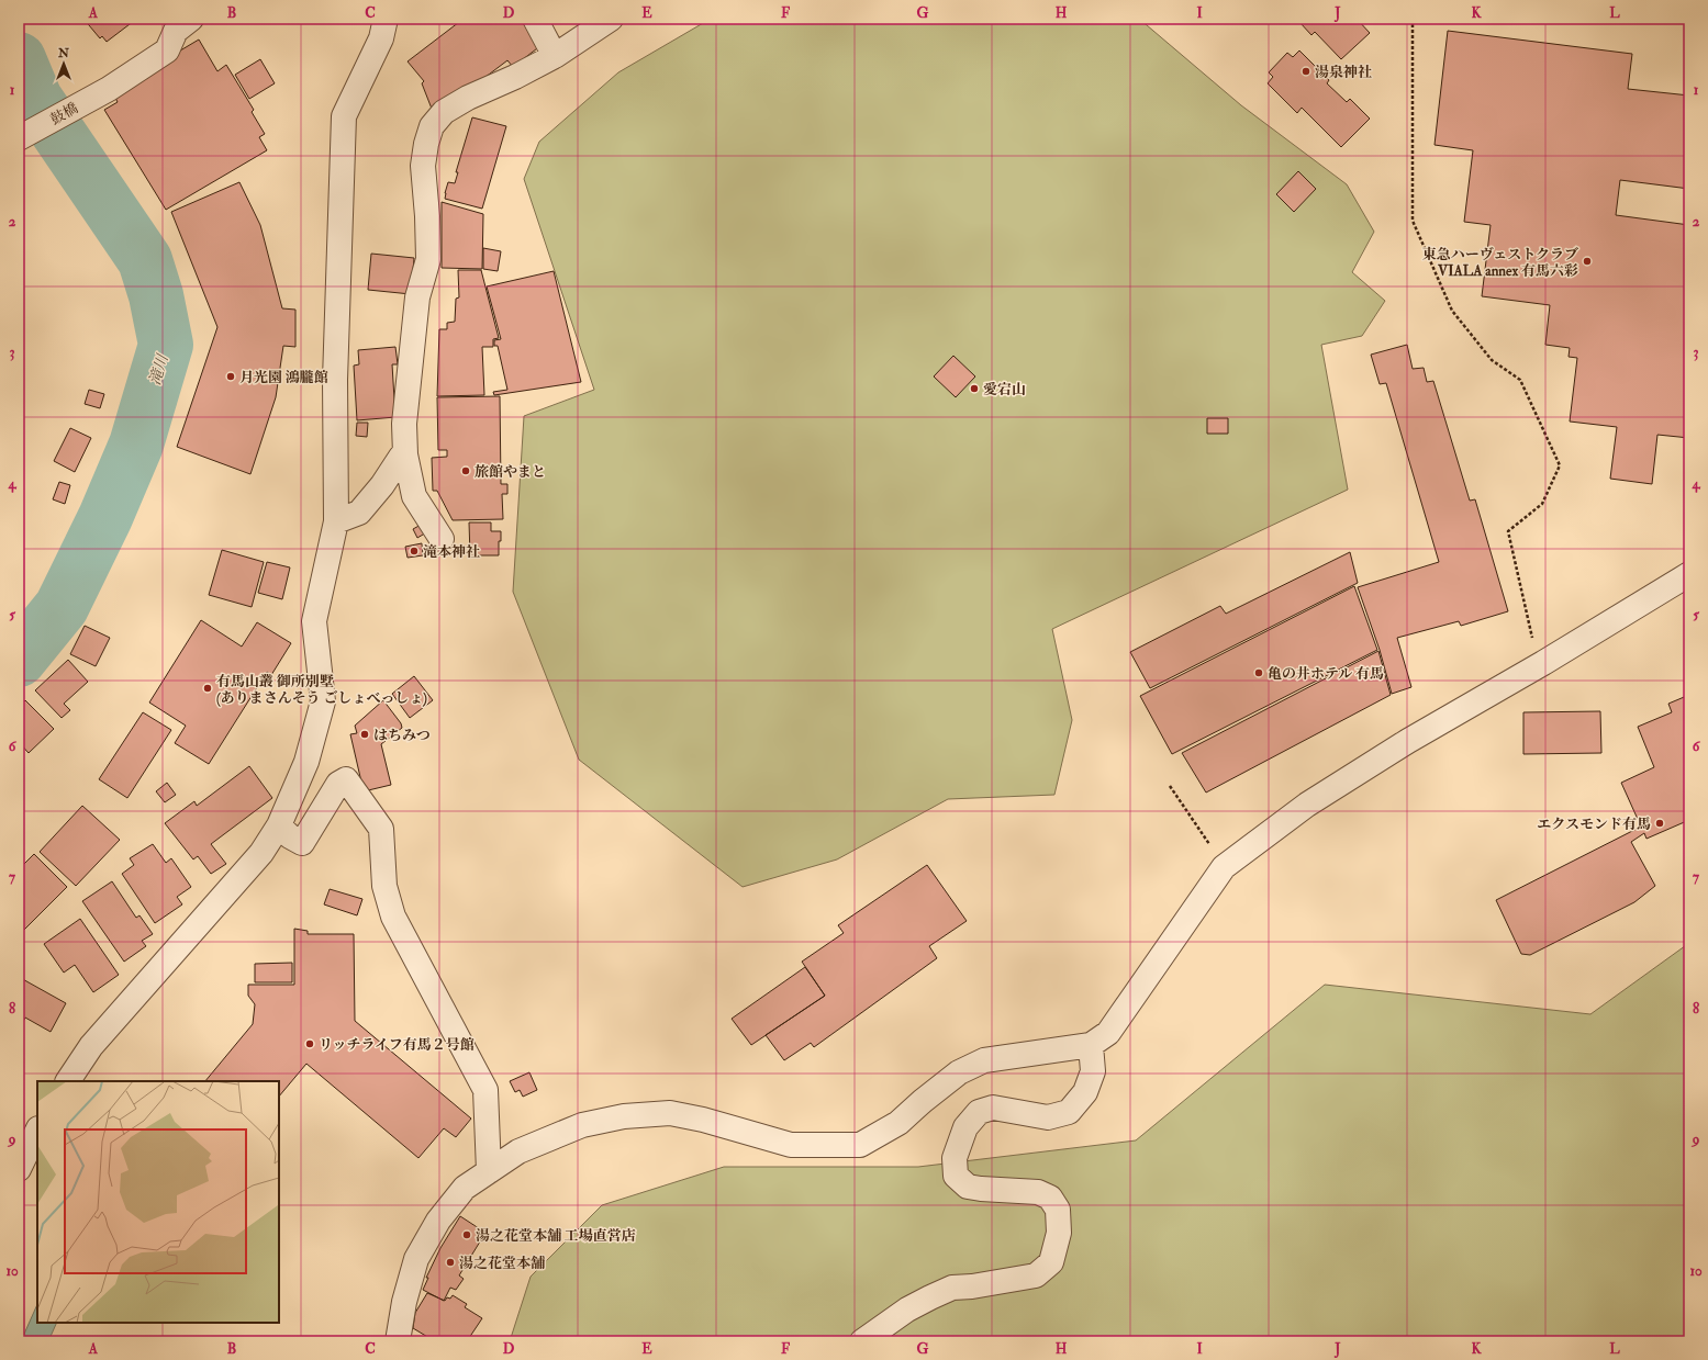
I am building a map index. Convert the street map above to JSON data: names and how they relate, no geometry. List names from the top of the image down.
{
  "streets": {
    "street": ["鼓橋"]
  },
  "water": ["滝川"],
  "places": [
    "湯泉神社",
    "東急ハーヴェストクラブ VIALA annex 有馬六彩",
    "月光園 鴻朧館",
    "愛宕山",
    "旅館やまと",
    "滝本神社",
    "亀の井ホテル 有馬",
    "有馬山叢 御所別墅 (ありまさんそう ごしょべっしょ)",
    "はちみつ",
    "エクスモンド有馬",
    "リッチライフ有馬２号館",
    "湯之花堂本舗 工場直営店",
    "湯之花堂本舗"
  ],
  "north": "top",
  "grid": {
    "columns": [
      "A",
      "B",
      "C",
      "D",
      "E",
      "F",
      "G",
      "H",
      "I",
      "J",
      "K",
      "L"
    ],
    "rows": [
      "1",
      "2",
      "3",
      "4",
      "5",
      "6",
      "7",
      "8",
      "9",
      "10"
    ]
  }
}
